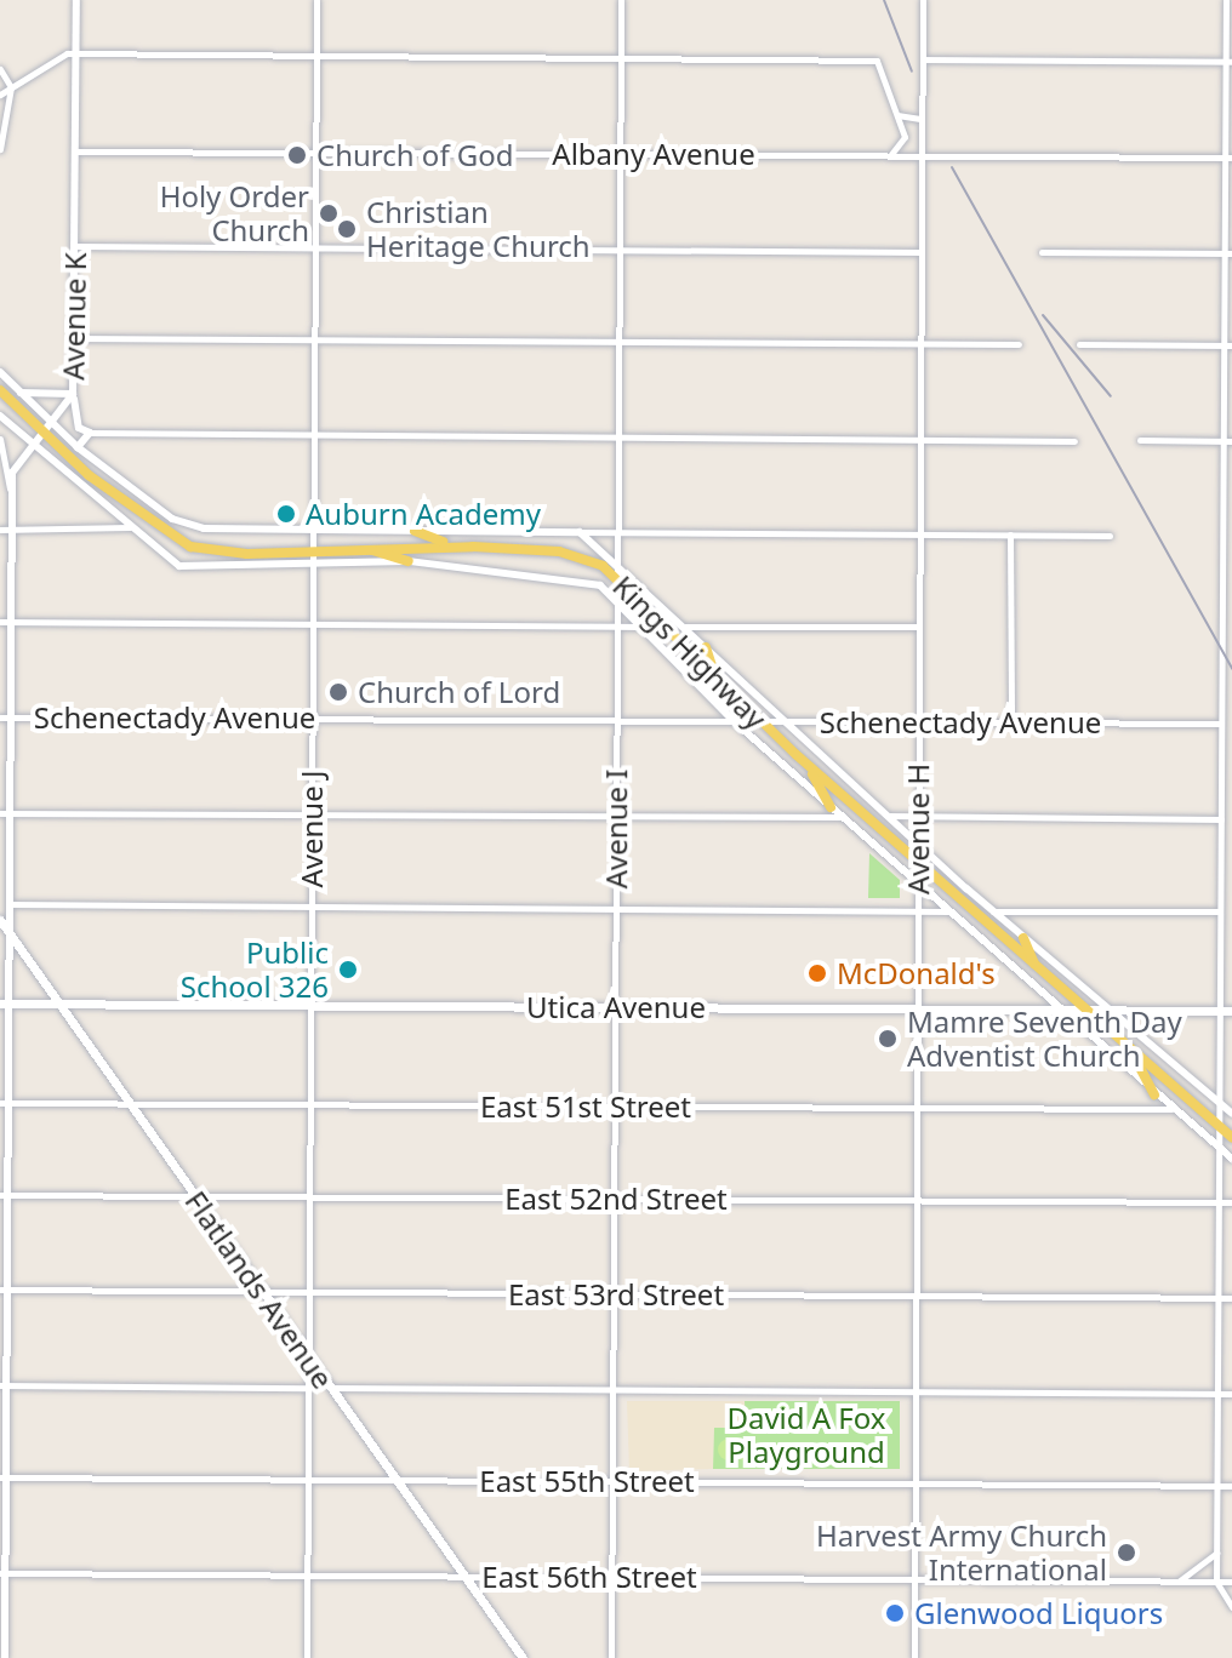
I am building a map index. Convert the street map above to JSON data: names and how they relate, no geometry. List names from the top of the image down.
{
  "streets": {
    "main road": ["Kings Highway", "Utica Avenue", "Flatlands Avenue"],
    "street": [
      "Albany Avenue",
      "Avenue K",
      "Schenectady Avenue",
      "Avenue J",
      "Avenue I",
      "Avenue H",
      "East 51st Street",
      "East 52nd Street",
      "East 53rd Street",
      "East 55th Street",
      "East 56th Street"
    ]
  },
  "crossings": [
    ["Albany Avenue", "Avenue K"],
    ["Albany Avenue", "Avenue J"],
    ["Albany Avenue", "Avenue I"],
    ["Albany Avenue", "Avenue H"],
    ["Avenue K", "Kings Highway"],
    ["Avenue K", "Schenectady Avenue"],
    ["Avenue K", "Utica Avenue"],
    ["Avenue K", "East 51st Street"],
    ["Avenue K", "East 52nd Street"],
    ["Avenue K", "Flatlands Avenue"],
    ["Avenue K", "East 53rd Street"],
    ["Avenue K", "East 55th Street"],
    ["Avenue K", "East 56th Street"],
    ["Kings Highway", "Schenectady Avenue"],
    ["Kings Highway", "Avenue J"],
    ["Kings Highway", "Avenue I"],
    ["Kings Highway", "Avenue H"],
    ["Kings Highway", "Utica Avenue"],
    ["Kings Highway", "East 51st Street"],
    ["Schenectady Avenue", "Avenue J"],
    ["Schenectady Avenue", "Avenue I"],
    ["Schenectady Avenue", "Avenue H"],
    ["Avenue J", "Utica Avenue"],
    ["Avenue J", "East 51st Street"],
    ["Avenue J", "East 52nd Street"],
    ["Avenue J", "Flatlands Avenue"],
    ["Avenue J", "East 53rd Street"],
    ["Avenue J", "East 55th Street"],
    ["Avenue J", "East 56th Street"],
    ["Avenue I", "Utica Avenue"],
    ["Avenue I", "East 51st Street"],
    ["Avenue I", "East 52nd Street"],
    ["Avenue I", "East 53rd Street"],
    ["Avenue I", "East 55th Street"],
    ["Avenue I", "East 56th Street"],
    ["Avenue H", "Utica Avenue"],
    ["Avenue H", "East 51st Street"],
    ["Avenue H", "East 52nd Street"],
    ["Avenue H", "East 53rd Street"],
    ["Avenue H", "East 55th Street"],
    ["Avenue H", "East 56th Street"],
    ["Utica Avenue", "Flatlands Avenue"],
    ["East 51st Street", "Flatlands Avenue"],
    ["East 52nd Street", "Flatlands Avenue"],
    ["Flatlands Avenue", "East 53rd Street"],
    ["Flatlands Avenue", "East 55th Street"],
    ["Flatlands Avenue", "East 56th Street"]
  ],
  "parks": ["David A Fox Playground"],
  "places": [
    "Church of God",
    "Holy Order Church",
    "Christian Heritage Church",
    "Auburn Academy",
    "Church of Lord",
    "Public School 326",
    "McDonald's",
    "Mamre Seventh Day Adventist Church",
    "Harvest Army Church International",
    "Glenwood Liquors"
  ]
}
